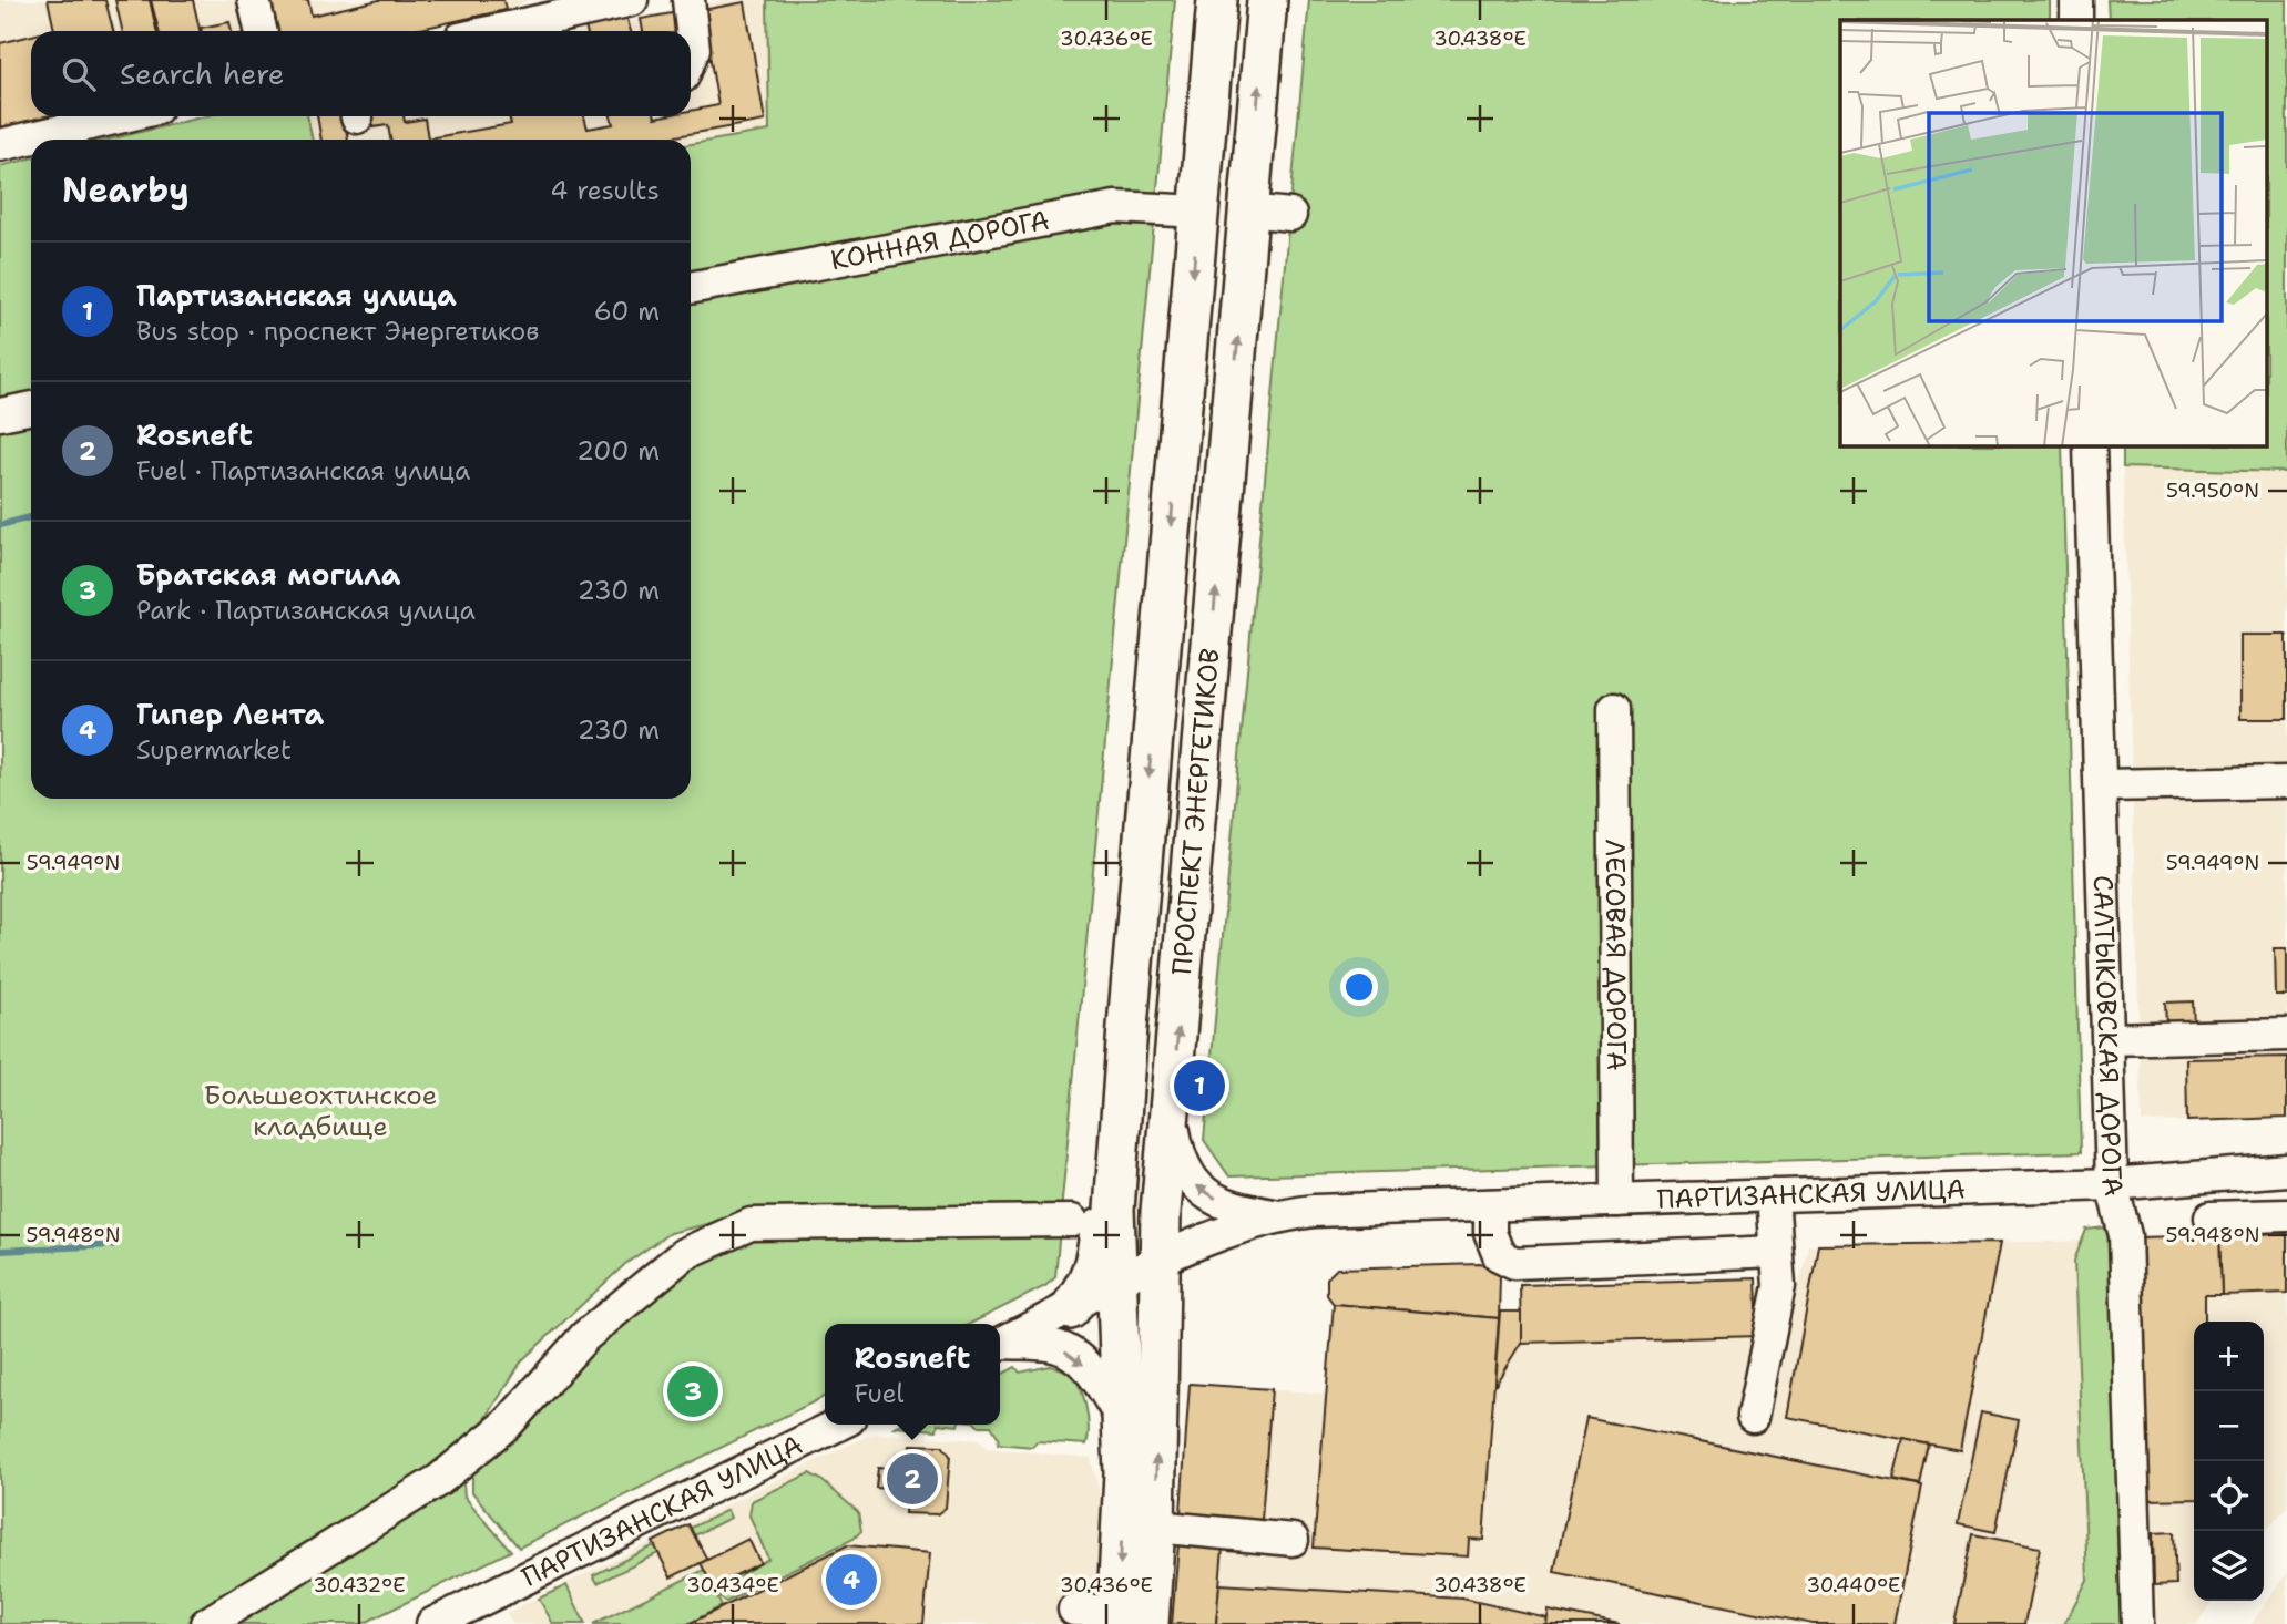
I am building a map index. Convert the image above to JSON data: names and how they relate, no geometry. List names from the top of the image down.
{
  "streets": {
    "main road": ["ПРОСПЕКТ ЭНЕРГЕТИКОВ"],
    "street": [
      "КОННАЯ ДОРОГА",
      "ЛЕСОВАЯ ДОРОГА",
      "САЛТЫКОВСКАЯ ДОРОГА",
      "ПАРТИЗАНСКАЯ УЛИЦА"
    ]
  },
  "crossings": [
    ["КОННАЯ ДОРОГА", "ПРОСПЕКТ ЭНЕРГЕТИКОВ"],
    ["ПРОСПЕКТ ЭНЕРГЕТИКОВ", "ПАРТИЗАНСКАЯ УЛИЦА"],
    ["ЛЕСОВАЯ ДОРОГА", "ПАРТИЗАНСКАЯ УЛИЦА"],
    ["САЛТЫКОВСКАЯ ДОРОГА", "ПАРТИЗАНСКАЯ УЛИЦА"]
  ],
  "parks": ["Большеохтинское кладбище"],
  "page": {
    "search": "Search here",
    "heading": ["Nearby", "4 results"],
    "list": [
      {
        "mark": "1",
        "name": "Партизанская улица",
        "note": "Bus stop · проспект Энергетиков",
        "value": "60 m"
      },
      {
        "mark": "2",
        "name": "Rosneft",
        "note": "Fuel · Партизанская улица",
        "value": "200 m"
      },
      {
        "mark": "3",
        "name": "Братская могила",
        "note": "Park · Партизанская улица",
        "value": "230 m"
      },
      {
        "mark": "4",
        "name": "Гипер Лента",
        "note": "Supermarket",
        "value": "230 m"
      }
    ],
    "pins": [
      "1",
      "3",
      "2",
      "4"
    ],
    "map_buttons": ["+", "−"],
    "popup": ["Rosneft", "Fuel"]
  },
  "coordinates": [
    "30.436°E",
    "30.438°E",
    "59.950°N",
    "59.949°N",
    "59.948°N",
    "30.432°E",
    "30.434°E",
    "30.440°E"
  ]
}
